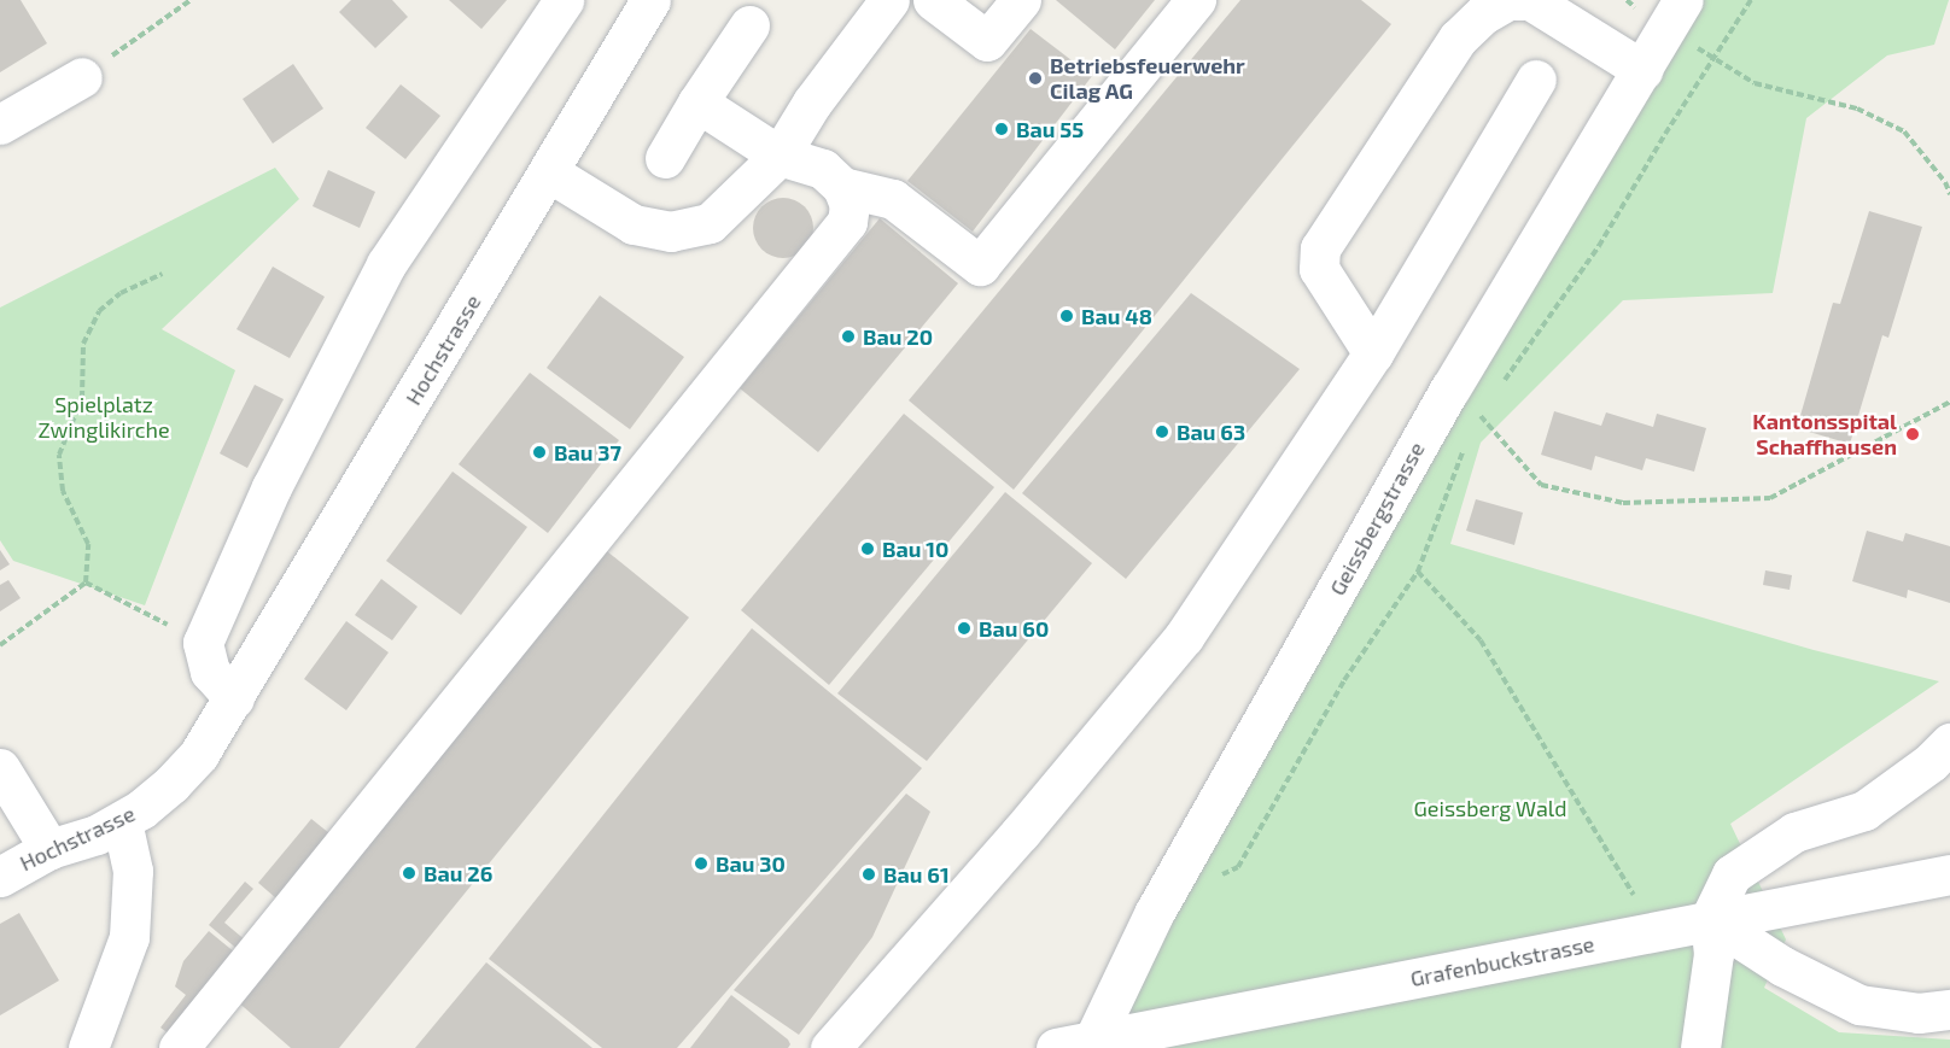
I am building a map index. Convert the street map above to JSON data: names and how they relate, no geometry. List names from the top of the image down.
{
  "streets": {
    "street": ["Hochstrasse", "Geissbergstrasse", "Grafenbuckstrasse"]
  },
  "crossings": [
    ["Geissbergstrasse", "Grafenbuckstrasse"]
  ],
  "parks": ["Spielplatz Zwinglikirche", "Geissberg Wald"],
  "places": [
    "Betriebsfeuerwehr Cilag AG",
    "Bau 55",
    "Bau 48",
    "Bau 20",
    "Bau 63",
    "Kantonsspital Schaffhausen",
    "Bau 37",
    "Bau 10",
    "Bau 60",
    "Bau 30",
    "Bau 26",
    "Bau 61"
  ]
}
